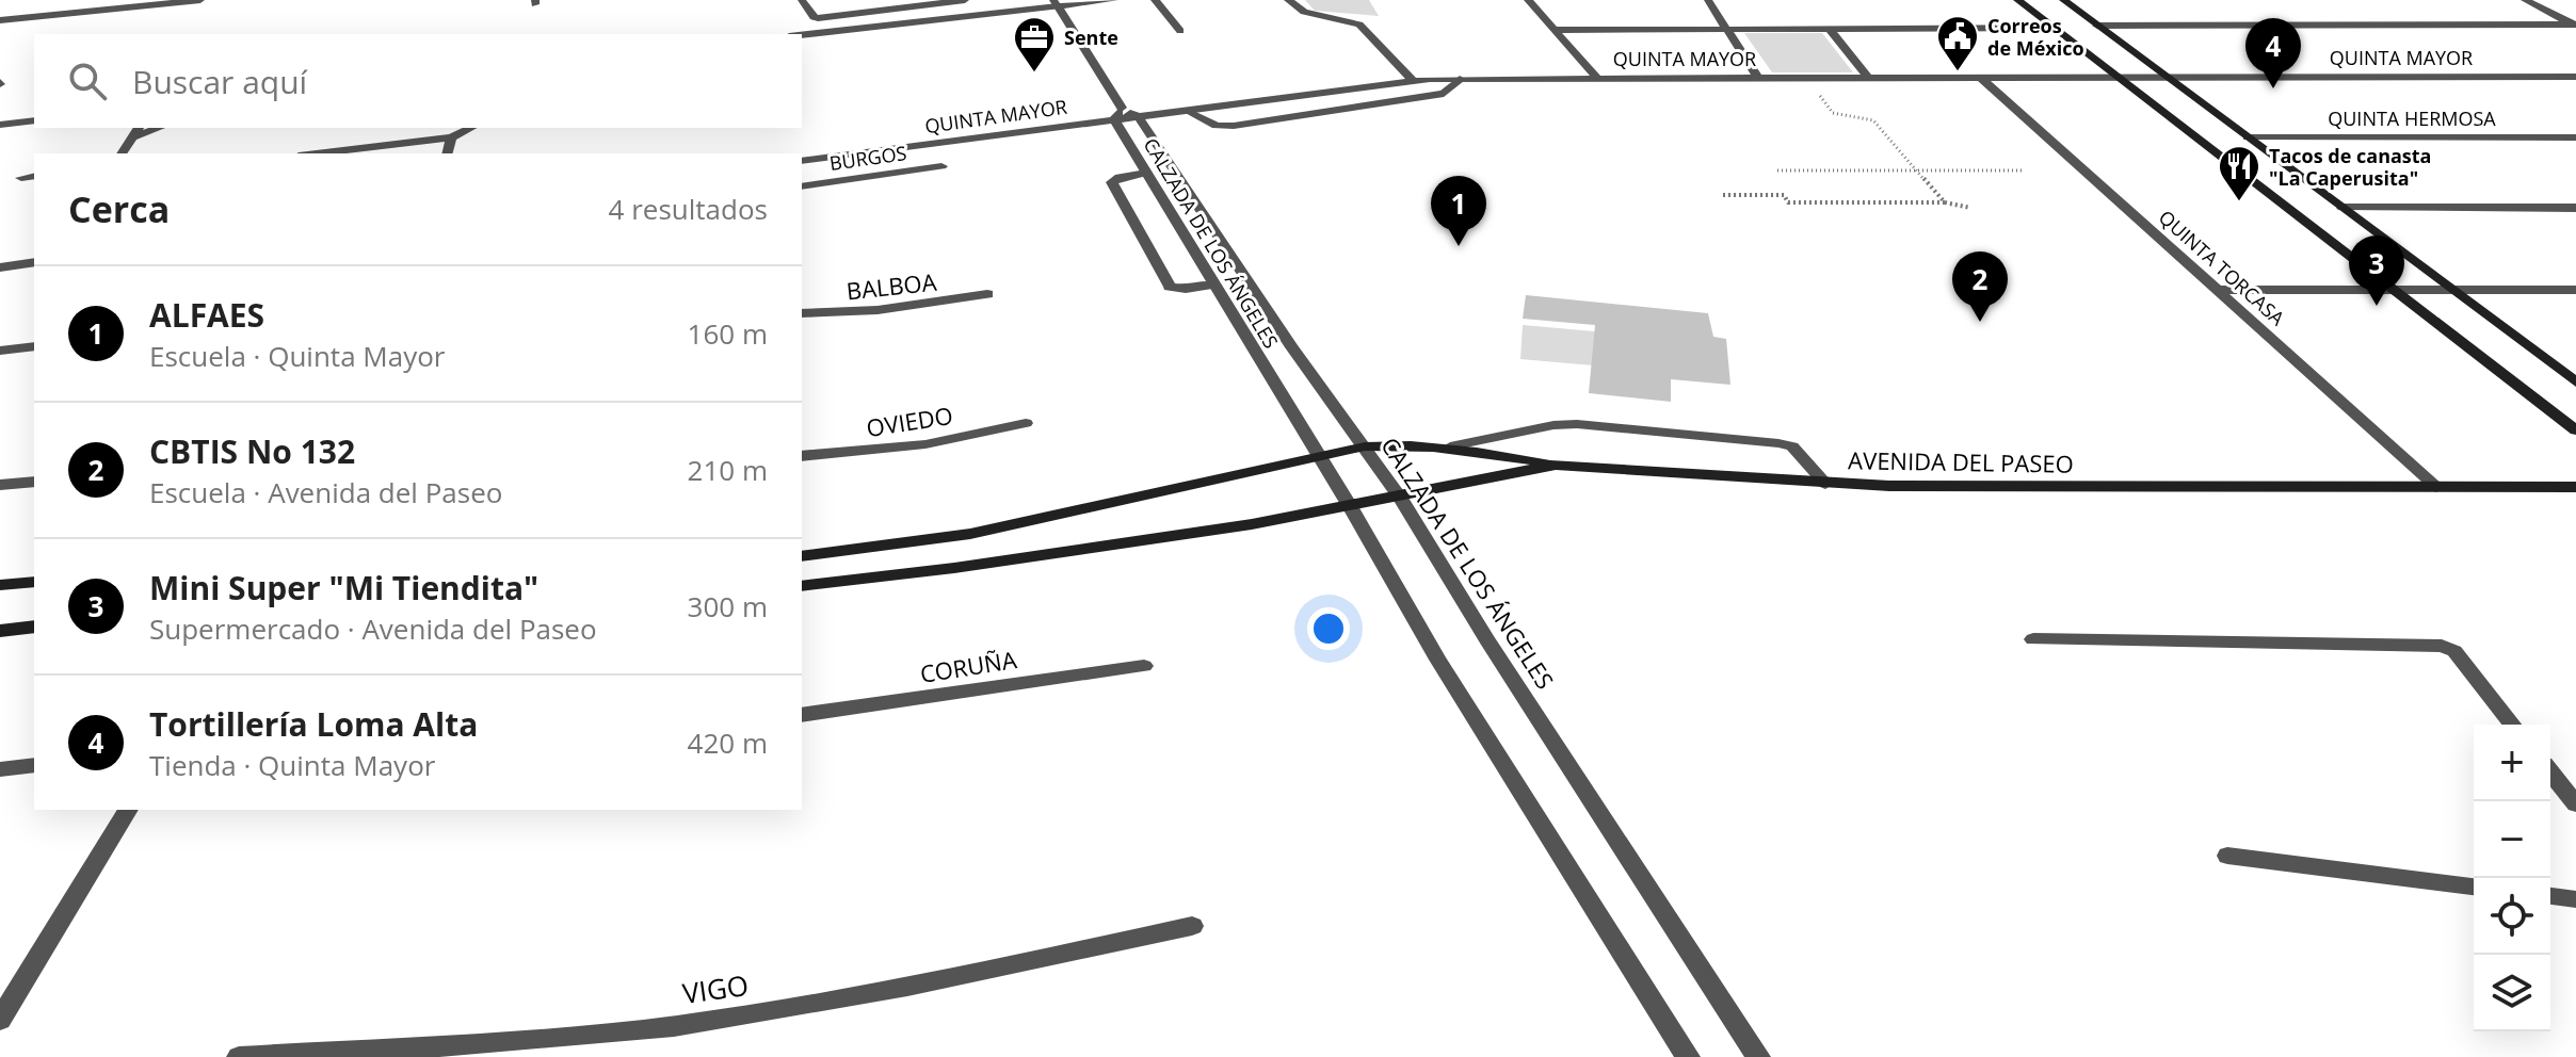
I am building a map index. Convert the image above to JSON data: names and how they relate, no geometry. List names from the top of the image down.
{
  "streets": {
    "street": [
      "QUINTA MAYOR",
      "QUINTA HERMOSA",
      "BURGOS",
      "CALZADA DE LOS ÁNGELES",
      "QUINTA TORCASA",
      "BALBOA",
      "OVIEDO",
      "AVENIDA DEL PASEO",
      "CORUÑA",
      "VIGO"
    ]
  },
  "crossings": [
    ["QUINTA MAYOR", "CALZADA DE LOS ÁNGELES"],
    ["QUINTA MAYOR", "QUINTA TORCASA"],
    ["CALZADA DE LOS ÁNGELES", "AVENIDA DEL PASEO"],
    ["QUINTA TORCASA", "AVENIDA DEL PASEO"]
  ],
  "places": {
    "public building": ["Correos de México"],
    "office": ["Sente"],
    "restaurant": ["Tacos de canasta \"La Caperusita\""]
  },
  "page": {
    "pins": [
      "4",
      "1",
      "3",
      "2"
    ],
    "search": "Buscar aquí",
    "heading": ["Cerca", "4 resultados"],
    "list": [
      {
        "mark": "1",
        "name": "ALFAES",
        "note": "Escuela · Quinta Mayor",
        "value": "160 m"
      },
      {
        "mark": "2",
        "name": "CBTIS No 132",
        "note": "Escuela · Avenida del Paseo",
        "value": "210 m"
      },
      {
        "mark": "3",
        "name": "Mini Super \"Mi Tiendita\"",
        "note": "Supermercado · Avenida del Paseo",
        "value": "300 m"
      },
      {
        "mark": "4",
        "name": "Tortillería Loma Alta",
        "note": "Tienda · Quinta Mayor",
        "value": "420 m"
      }
    ],
    "map_buttons": ["+", "−"]
  }
}
